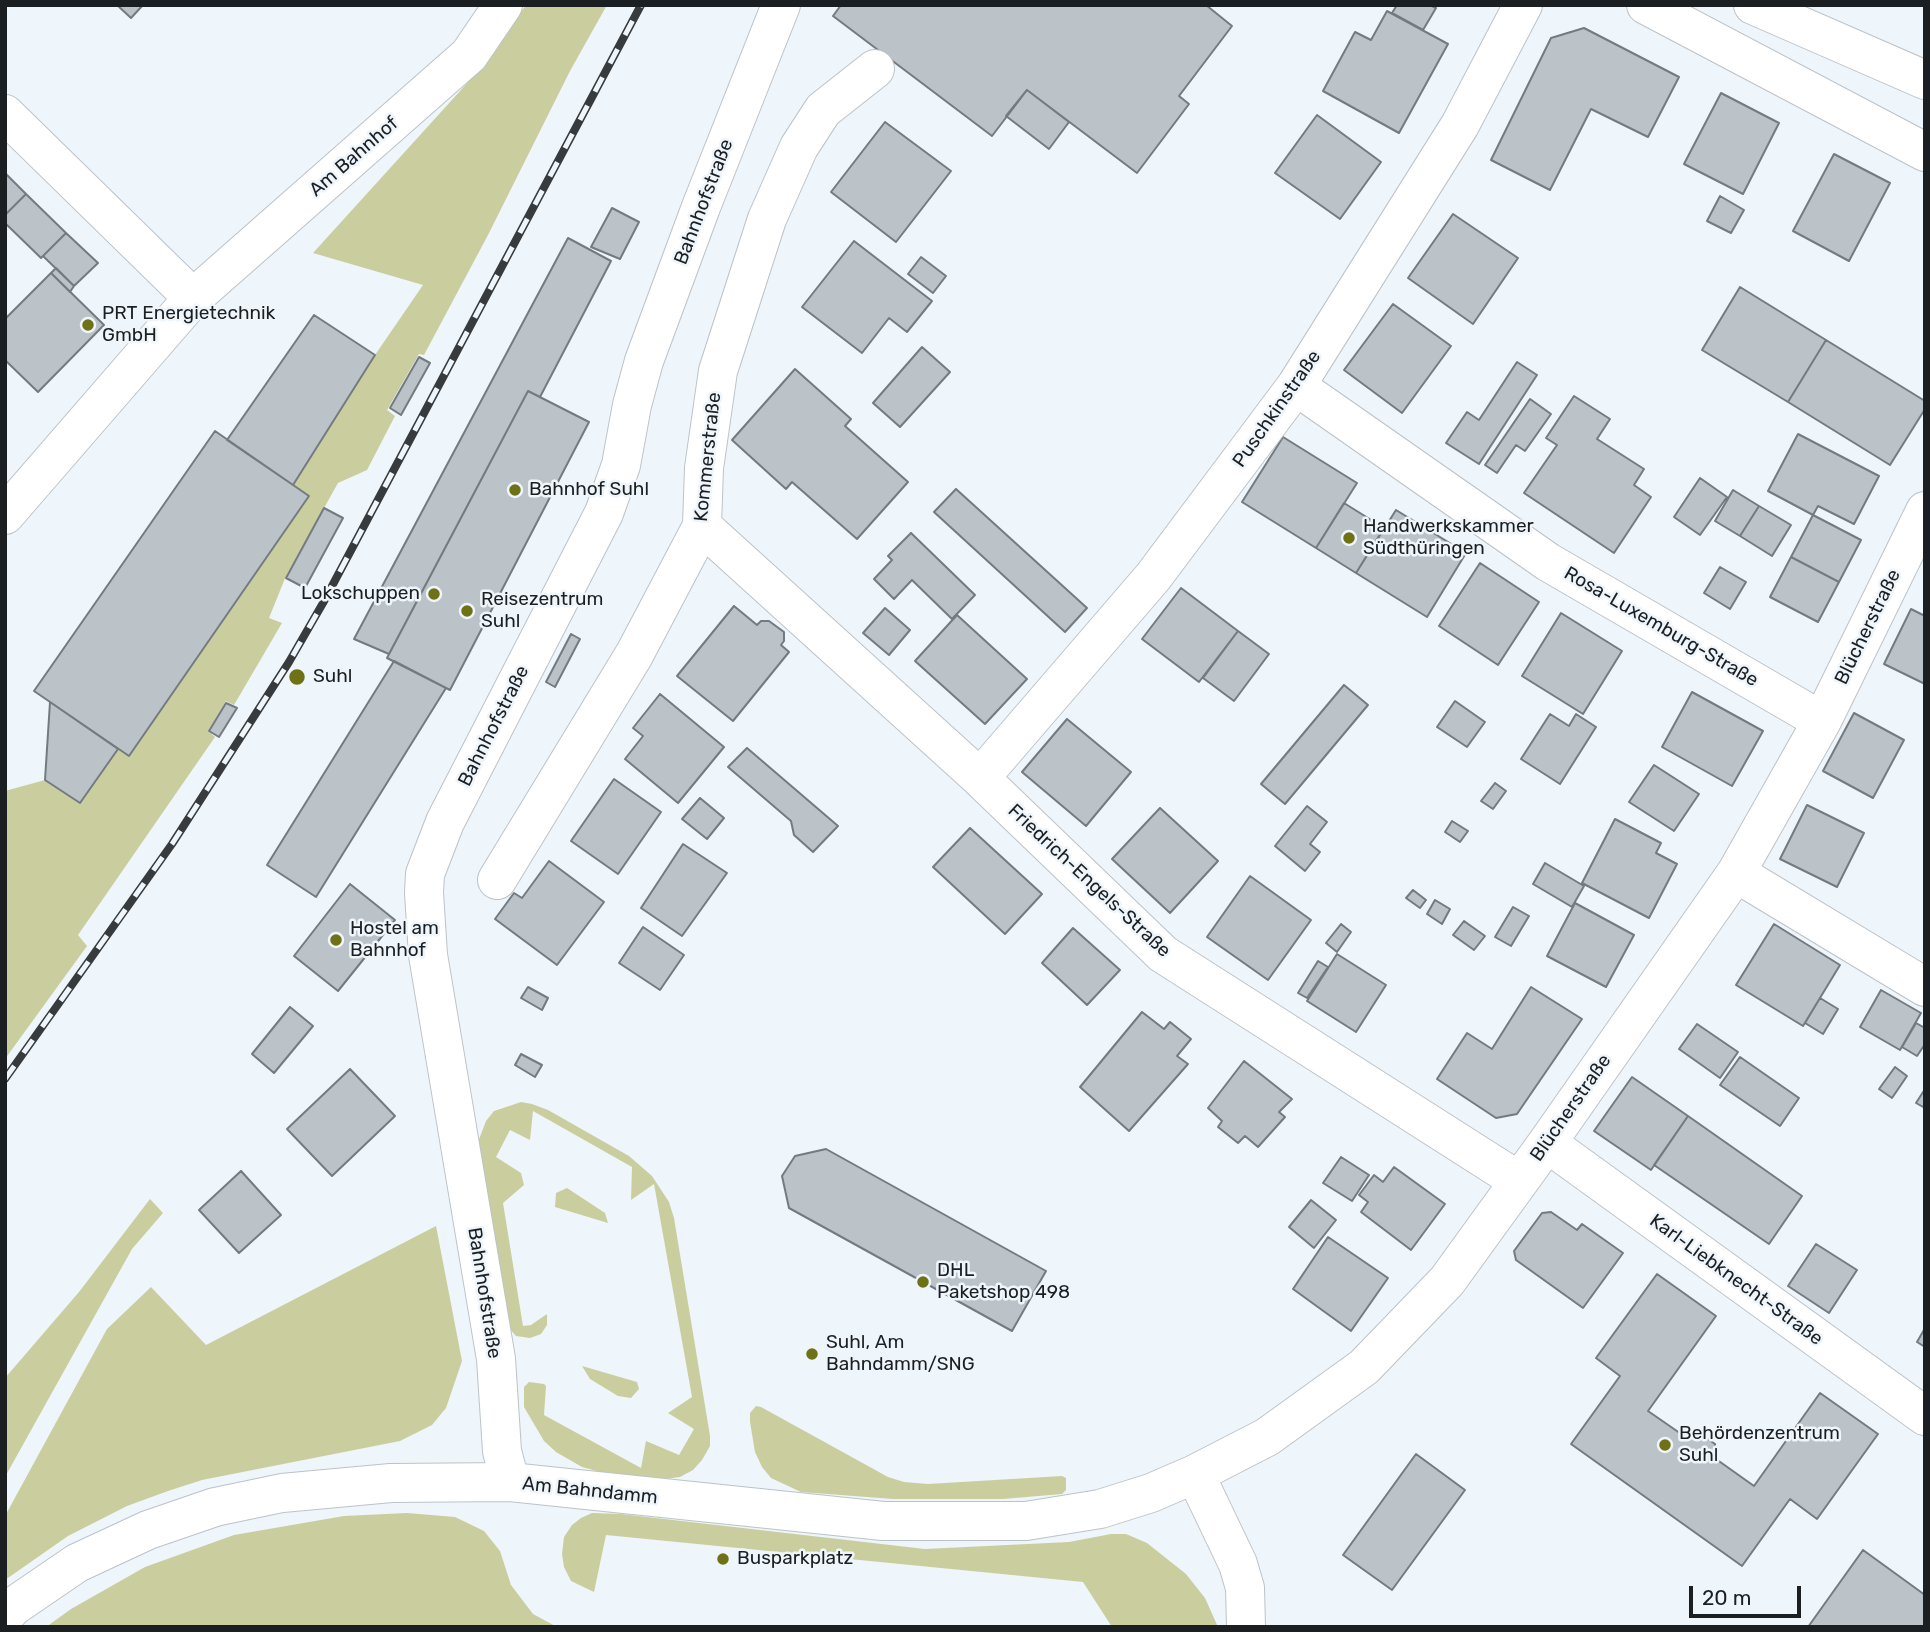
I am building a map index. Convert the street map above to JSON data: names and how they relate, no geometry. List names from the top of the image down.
{
  "streets": {
    "street": [
      "Am Bahnhof",
      "Bahnhofstraße",
      "Puschkinstraße",
      "Kommerstraße",
      "Rosa-Luxemburg-Straße",
      "Blücherstraße",
      "Friedrich-Engels-Straße",
      "Karl-Liebknecht-Straße",
      "Am Bahndamm"
    ]
  },
  "crossings": [
    ["Bahnhofstraße", "Am Bahndamm"],
    ["Puschkinstraße", "Rosa-Luxemburg-Straße"],
    ["Puschkinstraße", "Friedrich-Engels-Straße"],
    ["Kommerstraße", "Friedrich-Engels-Straße"],
    ["Rosa-Luxemburg-Straße", "Blücherstraße"],
    ["Blücherstraße", "Friedrich-Engels-Straße"],
    ["Blücherstraße", "Karl-Liebknecht-Straße"],
    ["Blücherstraße", "Am Bahndamm"]
  ],
  "places": [
    "PRT Energietechnik GmbH",
    "Bahnhof Suhl",
    "Handwerkskammer Südthüringen",
    "Lokschuppen",
    "Reisezentrum Suhl",
    "Suhl",
    "Hostel am Bahnhof",
    "DHL Paketshop 498",
    "Suhl, Am Bahndamm/SNG",
    "Behördenzentrum Suhl",
    "Busparkplatz"
  ],
  "scale_bar": "20 m"
}
